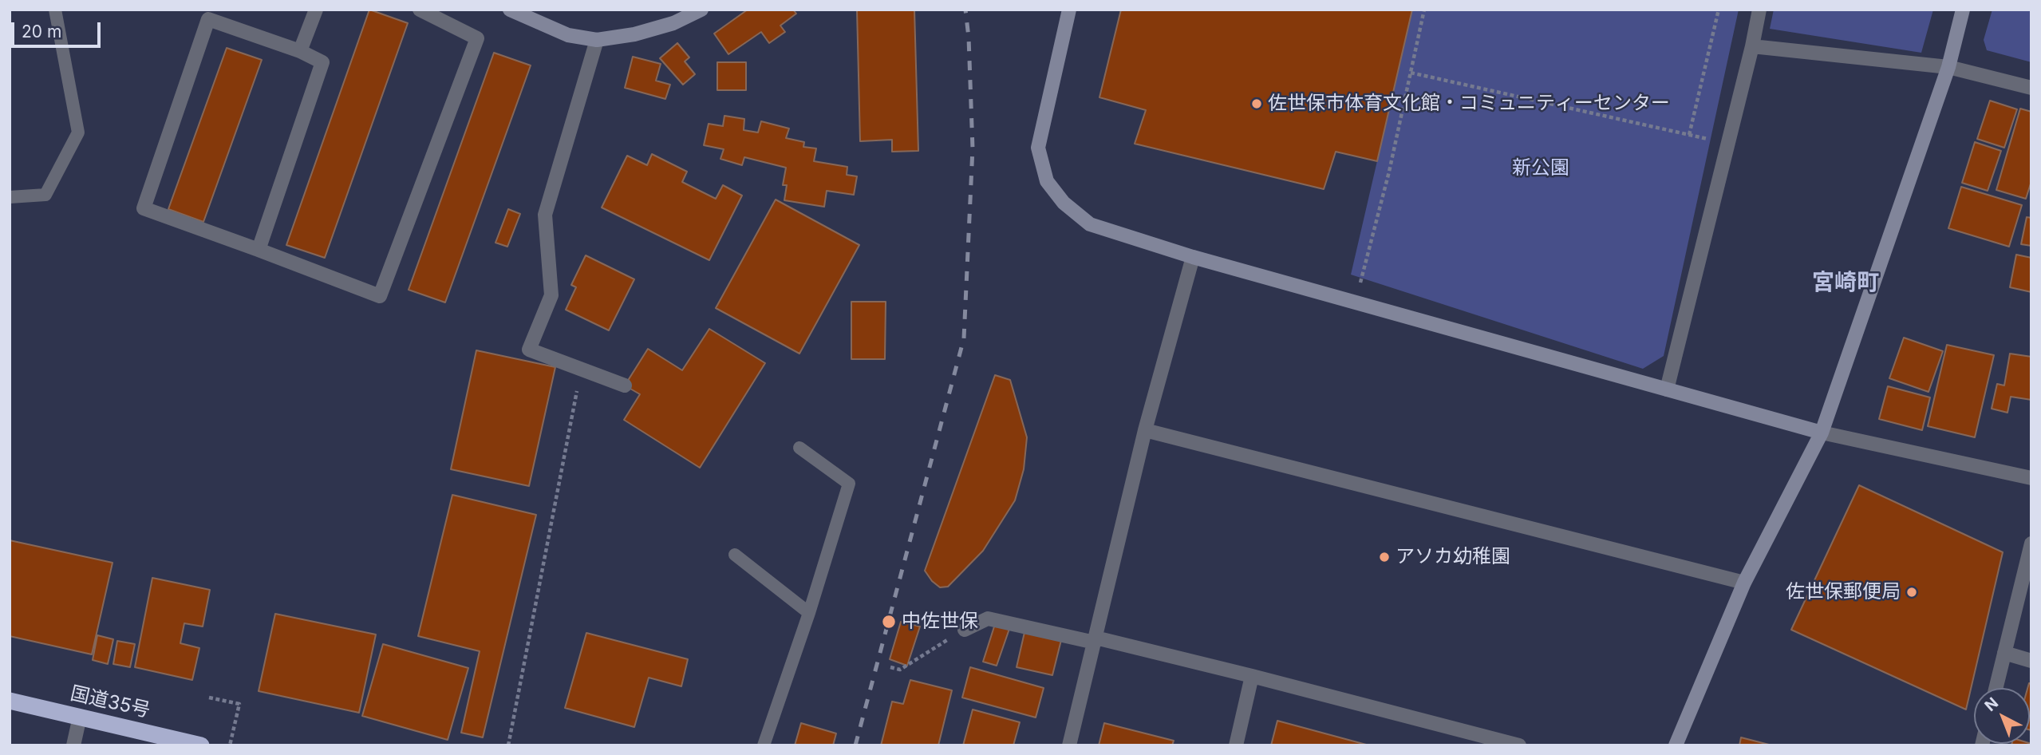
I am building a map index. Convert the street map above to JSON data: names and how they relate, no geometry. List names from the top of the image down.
{
  "streets": {
    "highway": ["国道35号"]
  },
  "districts": ["宮崎町"],
  "parks": ["新公園"],
  "places": [
    "佐世保市体育文化館・コミュニティーセンター",
    "アソカ幼稚園",
    "佐世保郵便局",
    "中佐世保"
  ],
  "scale_bar": "20 m",
  "north": "top left"
}
